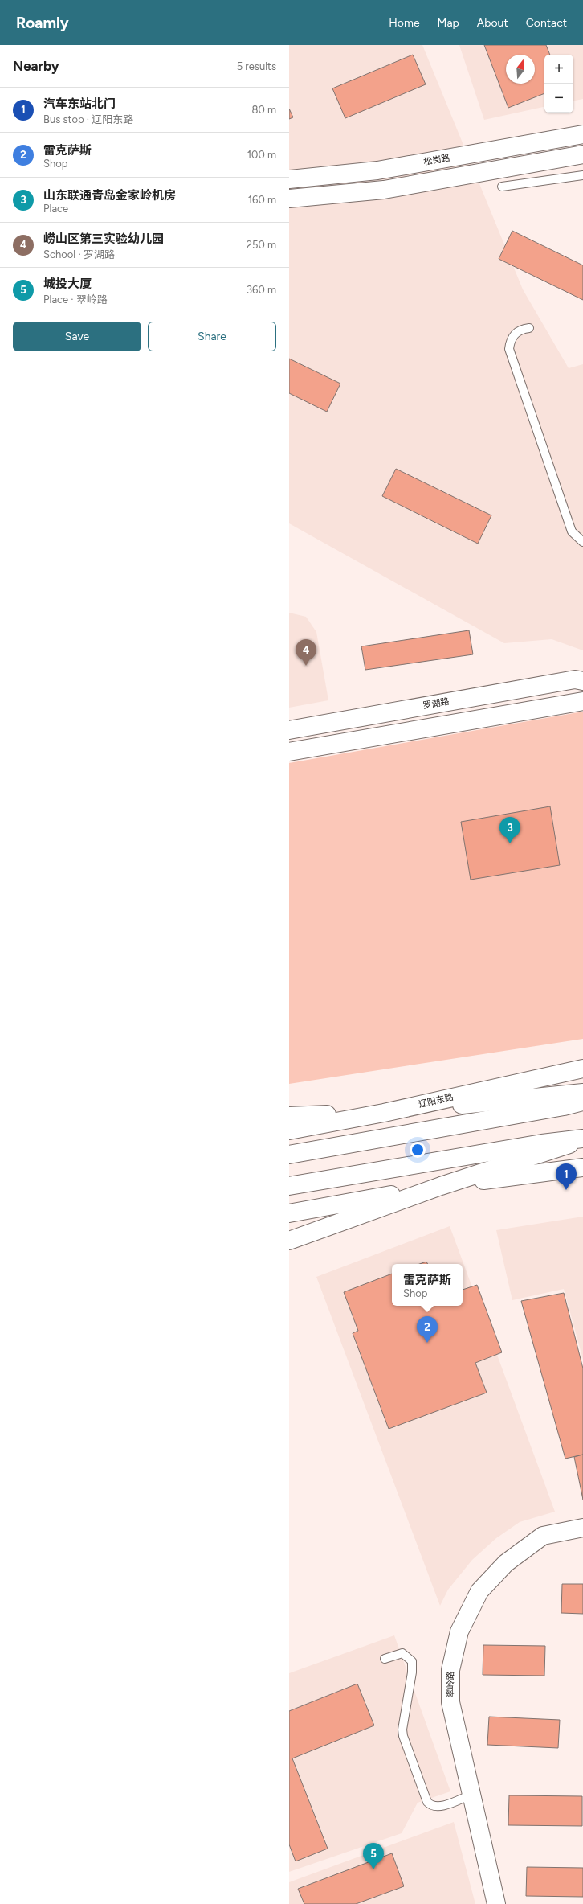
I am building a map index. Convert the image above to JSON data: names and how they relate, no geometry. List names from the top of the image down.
{
  "streets": {
    "main road": [
      "松岗路",
      "罗湖路",
      "辽阳东路",
      "翠岭路"
    ]
  },
  "north": "top",
  "page": {
    "header": "Roamly",
    "nav": [
      "Home",
      "Map",
      "About",
      "Contact"
    ],
    "heading": ["Nearby", "5 results"],
    "map_buttons": ["+", "−"],
    "list": [
      {
        "mark": "1",
        "name": "汽车东站北门",
        "note": "Bus stop · 辽阳东路",
        "value": "80 m"
      },
      {
        "mark": "2",
        "name": "雷克萨斯",
        "note": "Shop",
        "value": "100 m"
      },
      {
        "mark": "3",
        "name": "山东联通青岛金家岭机房",
        "note": "Place",
        "value": "160 m"
      },
      {
        "mark": "4",
        "name": "崂山区第三实验幼儿园",
        "note": "School · 罗湖路",
        "value": "250 m"
      },
      {
        "mark": "5",
        "name": "城投大厦",
        "note": "Place · 翠岭路",
        "value": "360 m"
      }
    ],
    "buttons": ["Save", "Share"],
    "pins": [
      "4",
      "3",
      "1",
      "2",
      "5"
    ],
    "popup": ["雷克萨斯", "Shop"]
  }
}
